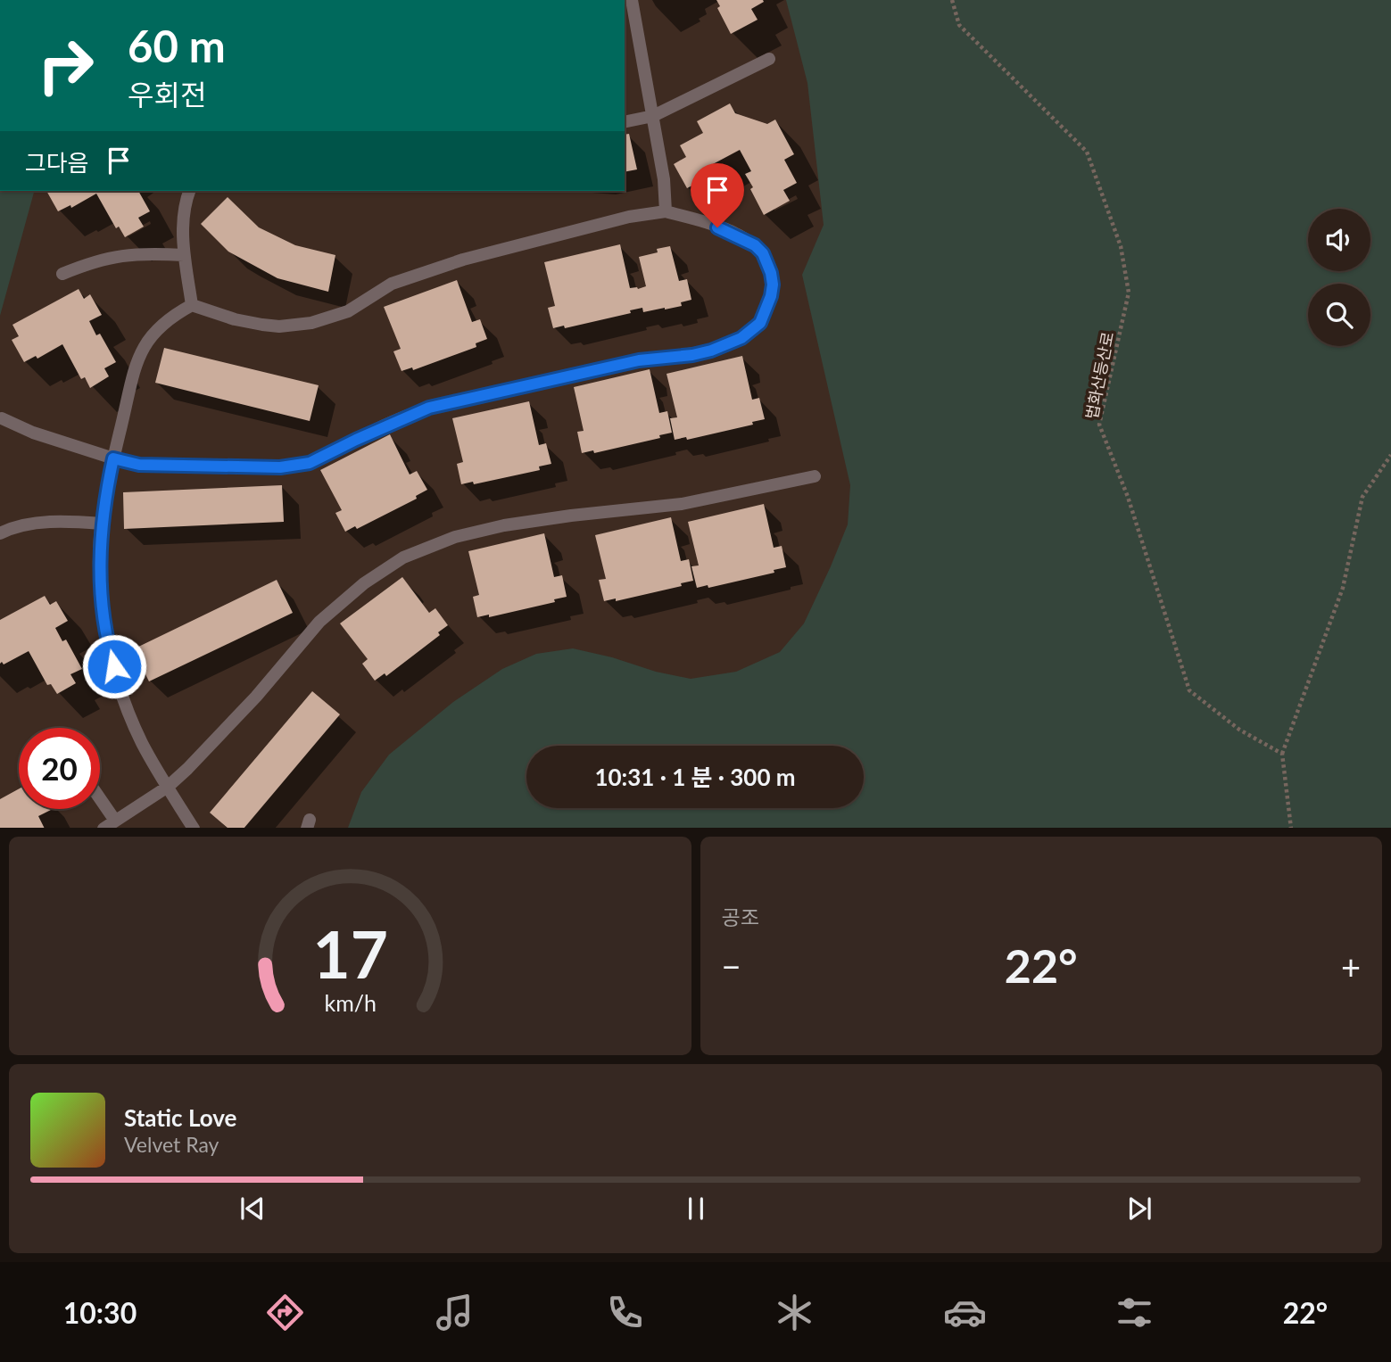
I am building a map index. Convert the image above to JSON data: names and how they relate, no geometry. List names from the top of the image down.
{
  "streets": {
    "path": ["법화산등산로"]
  },
  "page": {
    "turn": ["60 m", "우회전"],
    "then": "그다음",
    "limit": "20",
    "trip": "10:31 · 1 분 · 300 m",
    "tile": "공조",
    "heat": ["−", "22°", "+"],
    "song": ["Static Love", "Velvet Ray"],
    "tabs": ["10:30", "22°"],
    "gauge": ["17", "km/h"]
  }
}
